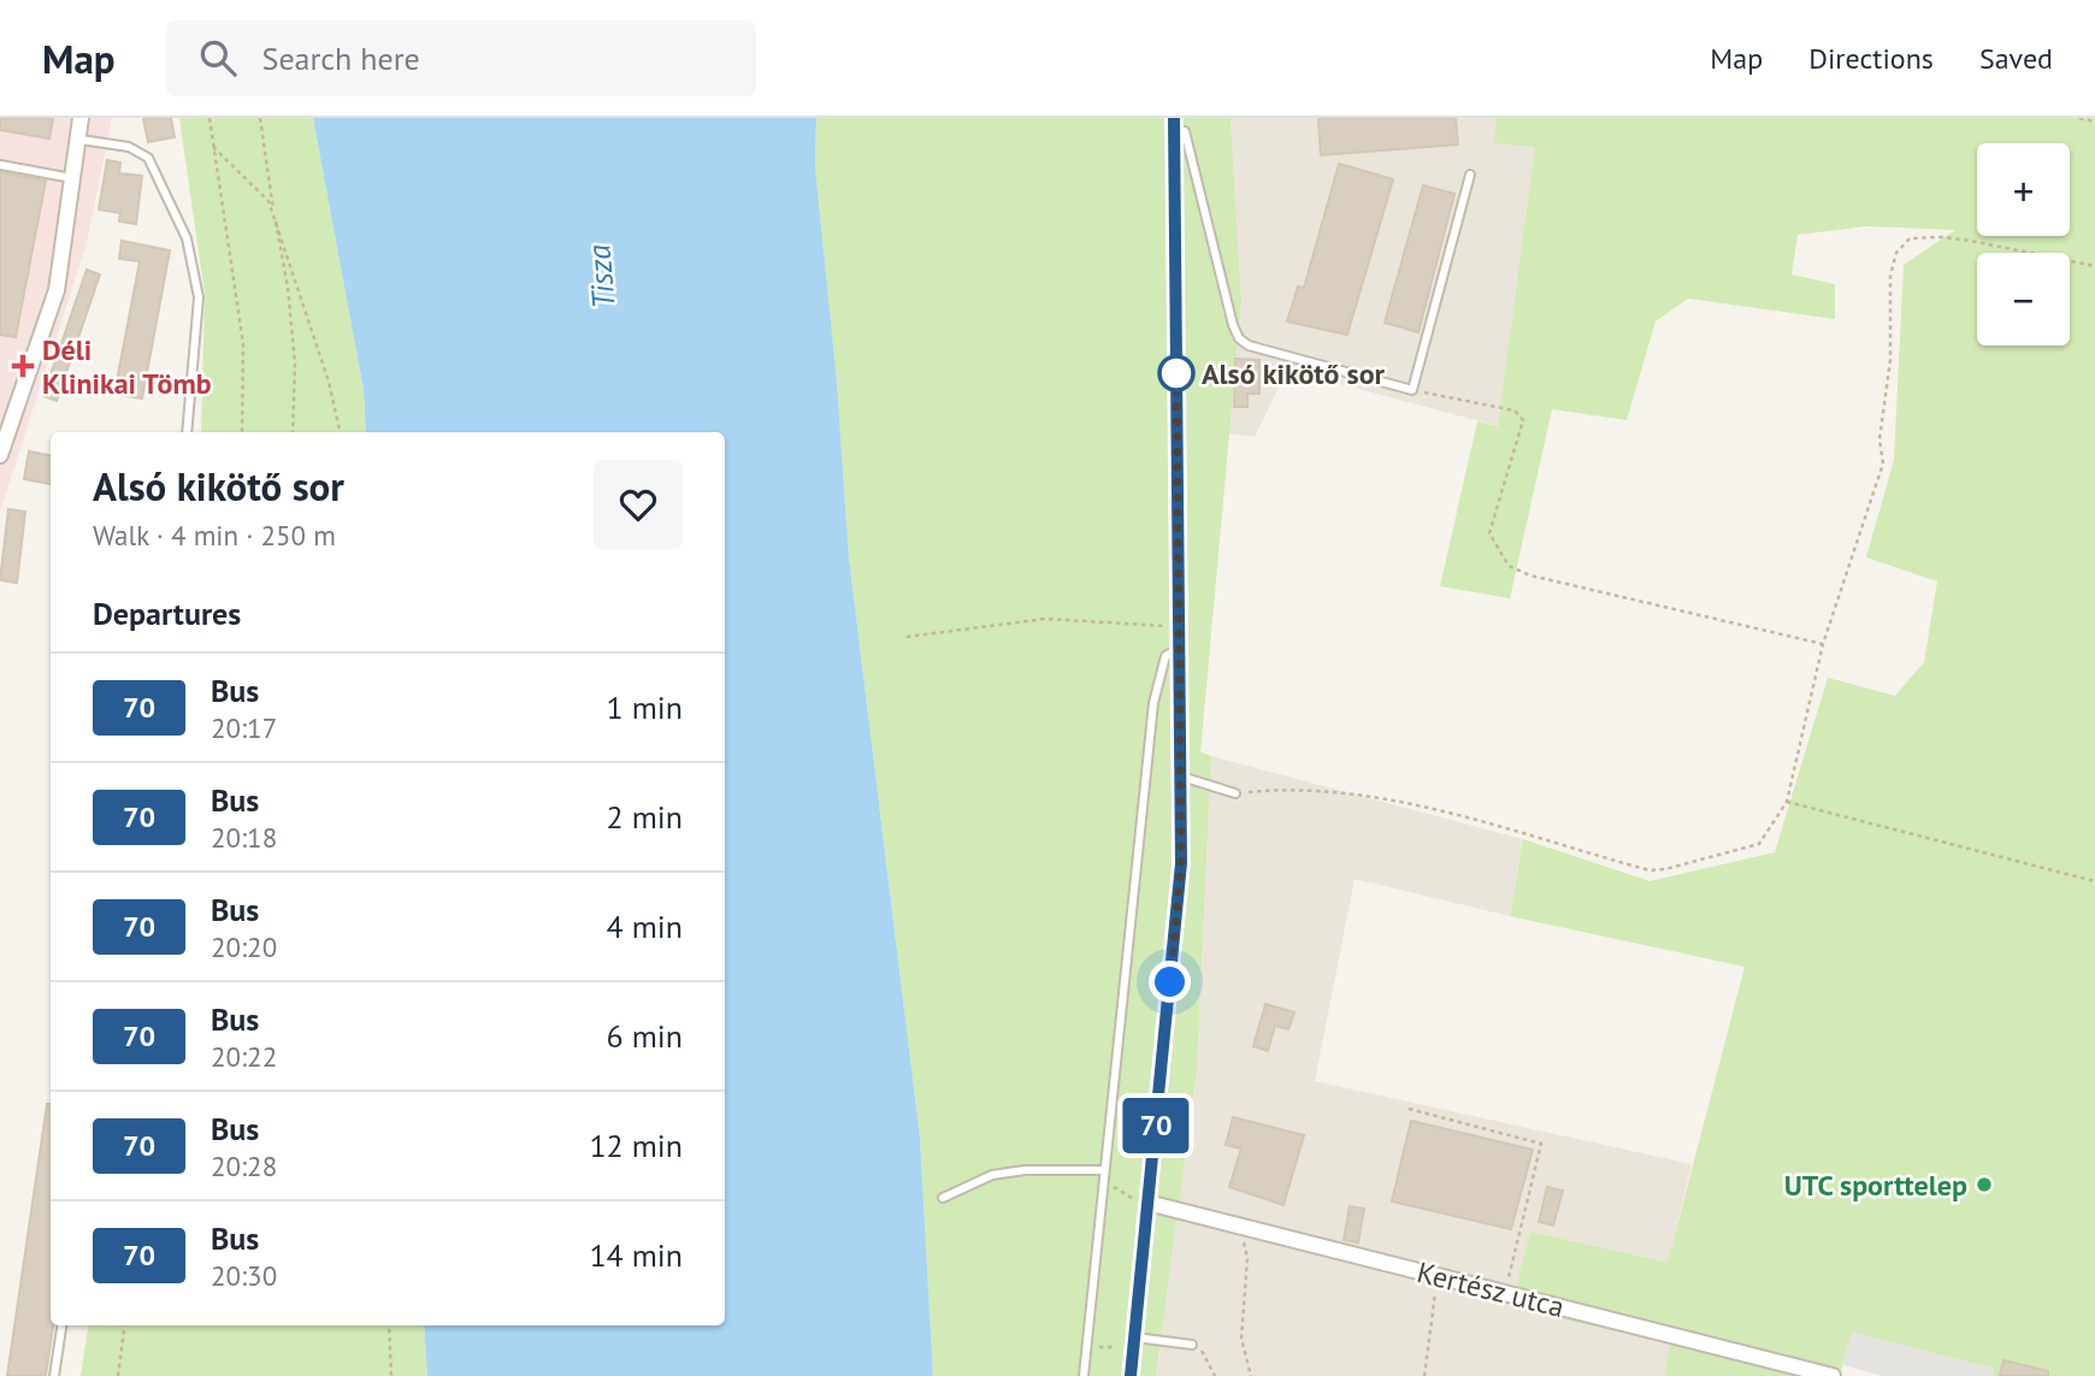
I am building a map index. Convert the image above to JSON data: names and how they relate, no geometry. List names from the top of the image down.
{
  "streets": {
    "street": ["Kertész utca"]
  },
  "water": ["Tisza"],
  "places": {
    "health": ["Déli Klinikai Tömb"],
    "other": ["Alsó kikötő sor", "UTC sporttelep"]
  },
  "lines": ["bus line 70"],
  "page": {
    "header": "Map",
    "search": "Search here",
    "nav": ["Map", "Directions", "Saved"],
    "on_map": "70",
    "map_buttons": ["+", "−"],
    "heading": [
      ["Alsó kikötő sor", "Walk · 4 min · 250 m"],
      "Departures"
    ],
    "list": [
      {
        "mark": "70",
        "name": "Bus",
        "note": "20:17",
        "value": "1 min"
      },
      {
        "mark": "70",
        "name": "Bus",
        "note": "20:18",
        "value": "2 min"
      },
      {
        "mark": "70",
        "name": "Bus",
        "note": "20:20",
        "value": "4 min"
      },
      {
        "mark": "70",
        "name": "Bus",
        "note": "20:22",
        "value": "6 min"
      },
      {
        "mark": "70",
        "name": "Bus",
        "note": "20:28",
        "value": "12 min"
      },
      {
        "mark": "70",
        "name": "Bus",
        "note": "20:30",
        "value": "14 min"
      }
    ]
  }
}
